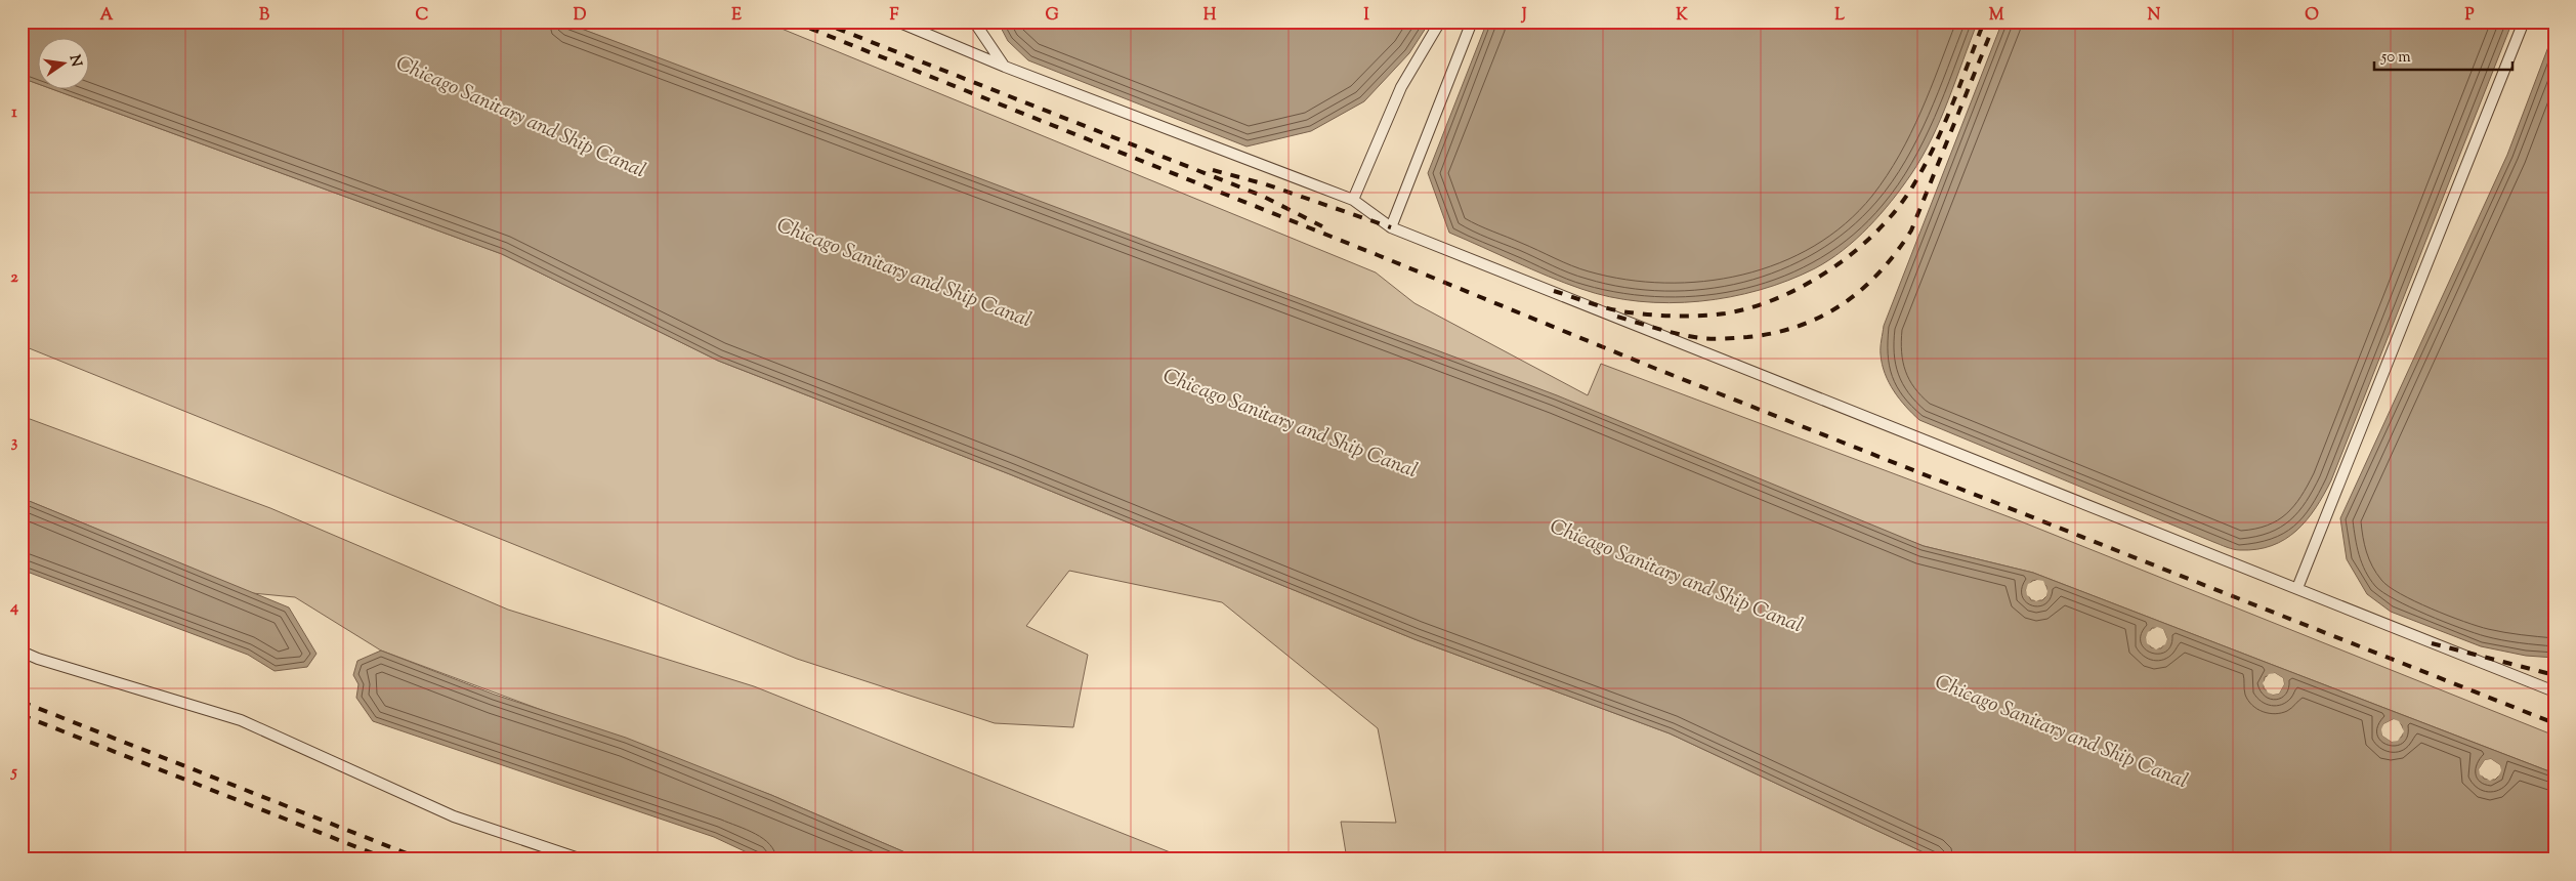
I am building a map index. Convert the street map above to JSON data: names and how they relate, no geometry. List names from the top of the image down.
{
  "water": ["Chicago Sanitary and Ship Canal"],
  "scale_bar": "50 m",
  "north": "right",
  "grid": {
    "columns": [
      "A",
      "B",
      "C",
      "D",
      "E",
      "F",
      "G",
      "H",
      "I",
      "J",
      "K",
      "L",
      "M",
      "N",
      "O",
      "P"
    ],
    "rows": [
      "1",
      "2",
      "3",
      "4",
      "5"
    ]
  }
}
